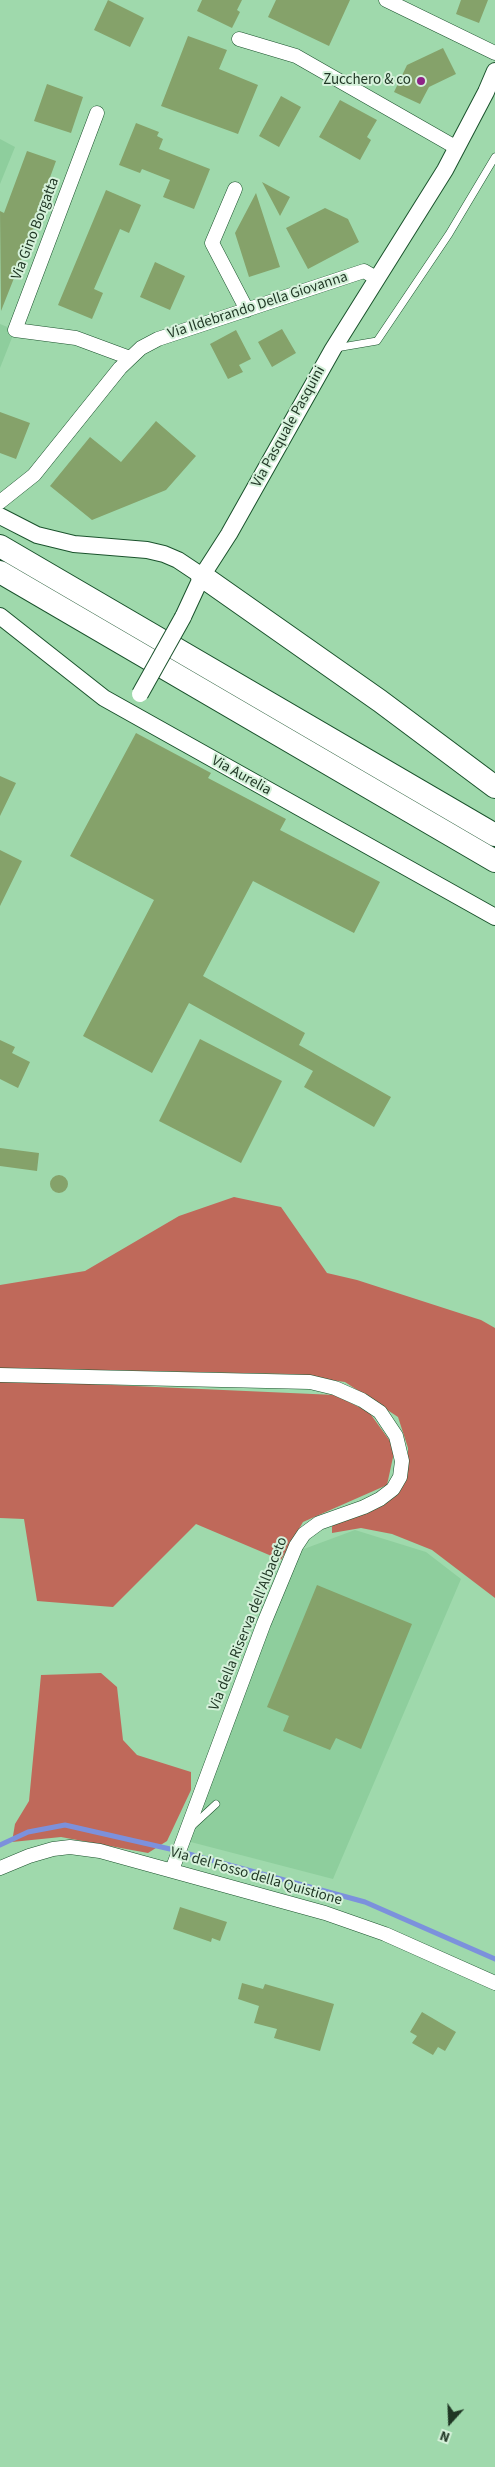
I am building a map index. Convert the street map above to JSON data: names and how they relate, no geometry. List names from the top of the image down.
{
  "streets": {
    "street": [
      "Via Gino Borgatta",
      "Via Ildebrando Della Giovanna",
      "Via Pasquale Pasquini",
      "Via Aurelia",
      "Via della Riserva dell'Albaceto",
      "Via del Fosso della Quistione"
    ]
  },
  "crossings": [
    ["Via Gino Borgatta", "Via Ildebrando Della Giovanna"],
    ["Via Ildebrando Della Giovanna", "Via Pasquale Pasquini"],
    ["Via Pasquale Pasquini", "Via Aurelia"],
    ["Via della Riserva dell'Albaceto", "Via del Fosso della Quistione"]
  ],
  "places": ["Zucchero & co"],
  "north": "bottom"
}
